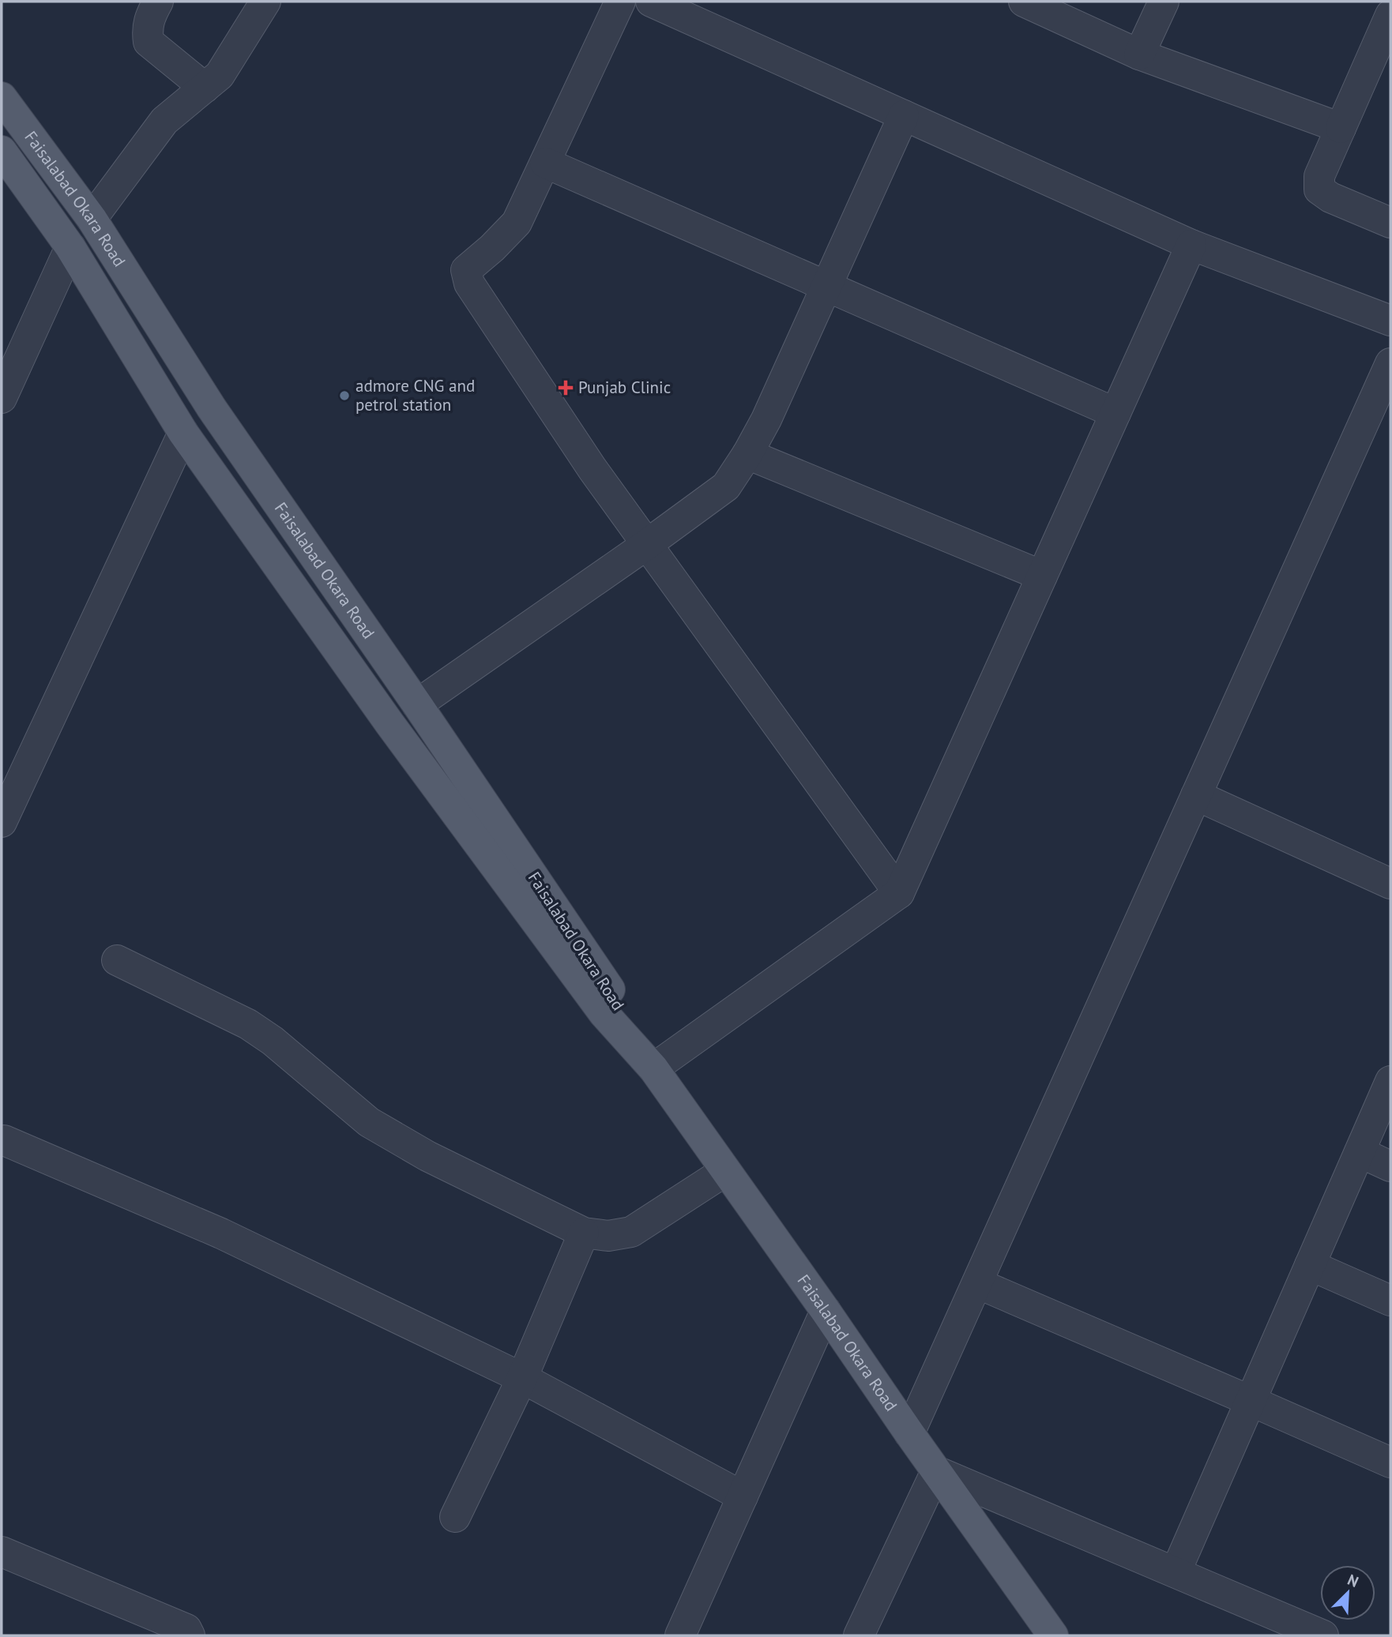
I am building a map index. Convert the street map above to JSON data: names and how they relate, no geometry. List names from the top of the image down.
{
  "streets": {
    "main road": ["Faisalabad Okara Road"]
  },
  "places": {
    "health": ["Punjab Clinic"],
    "other": ["admore CNG and petrol station"]
  },
  "north": "top right"
}
